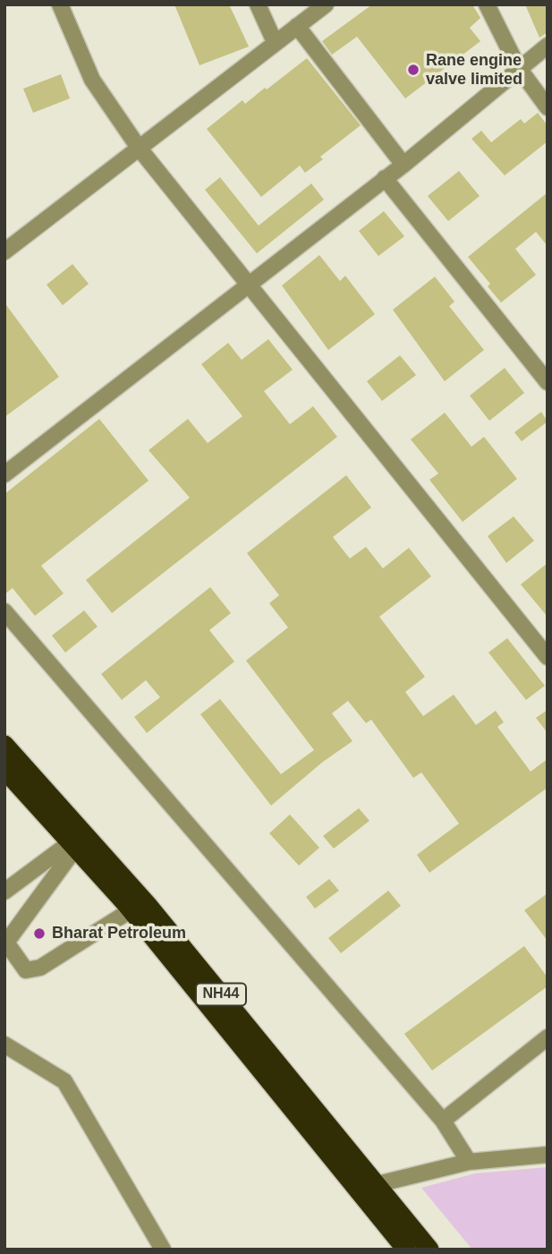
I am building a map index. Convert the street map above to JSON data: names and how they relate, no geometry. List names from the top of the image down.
{
  "streets": {
    "highway": ["NH44"]
  },
  "places": ["Rane engine valve limited", "Bharat Petroleum"]
}
